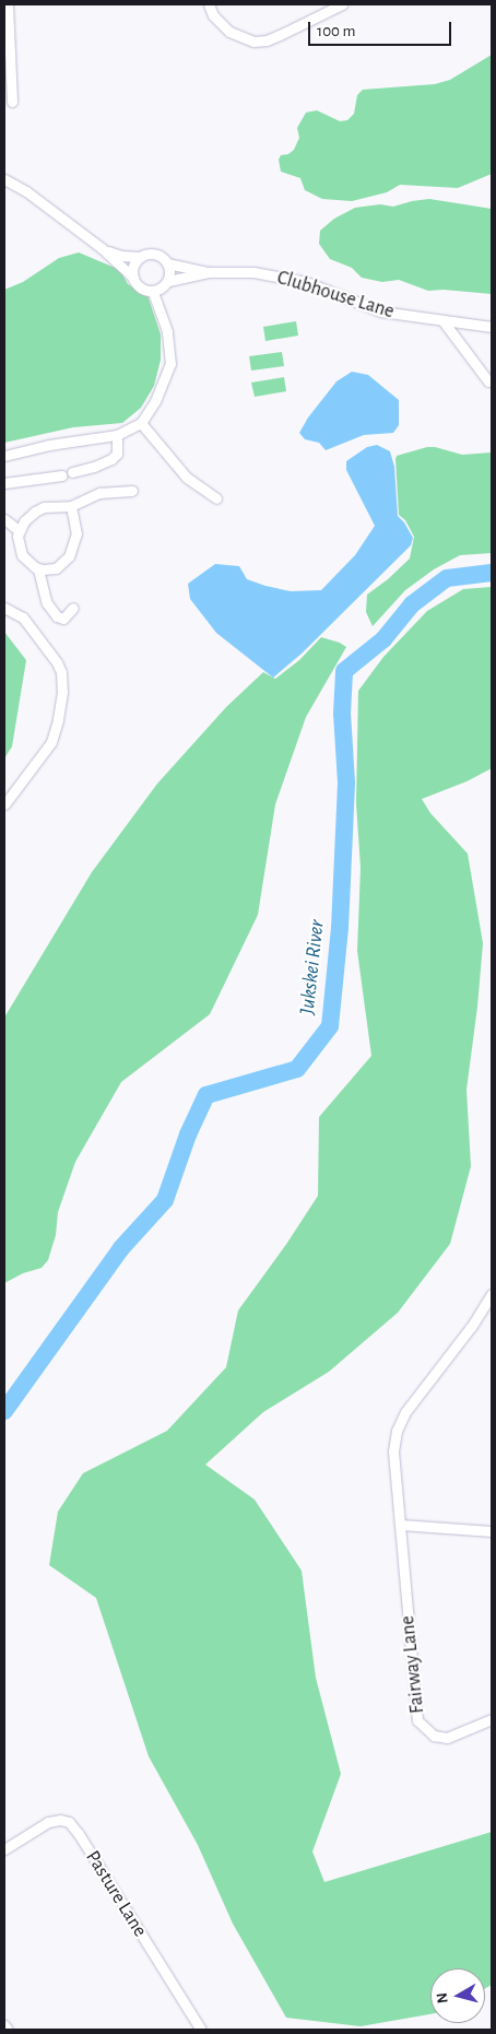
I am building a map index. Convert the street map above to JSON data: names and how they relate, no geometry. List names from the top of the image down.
{
  "streets": {
    "street": ["Clubhouse Lane", "Fairway Lane", "Pasture Lane"]
  },
  "water": ["Jukskei River"],
  "scale_bar": "100 m",
  "north": "left"
}
